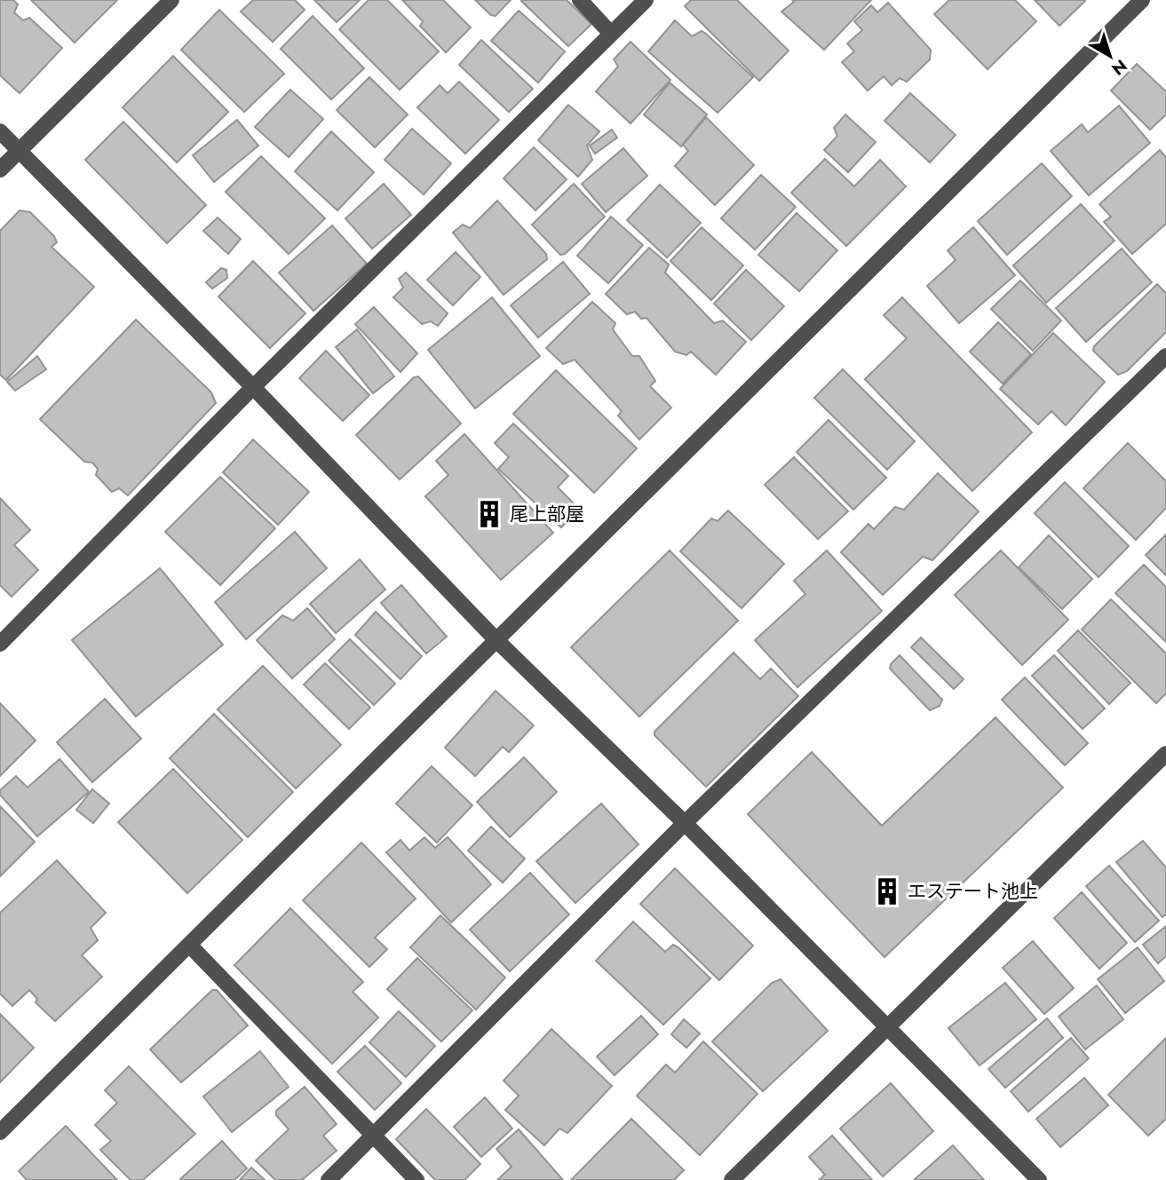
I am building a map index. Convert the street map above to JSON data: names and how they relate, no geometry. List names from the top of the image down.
{
  "places": {
    "building": ["尾上部屋", "エステート池上"]
  },
  "north": "bottom right"
}
